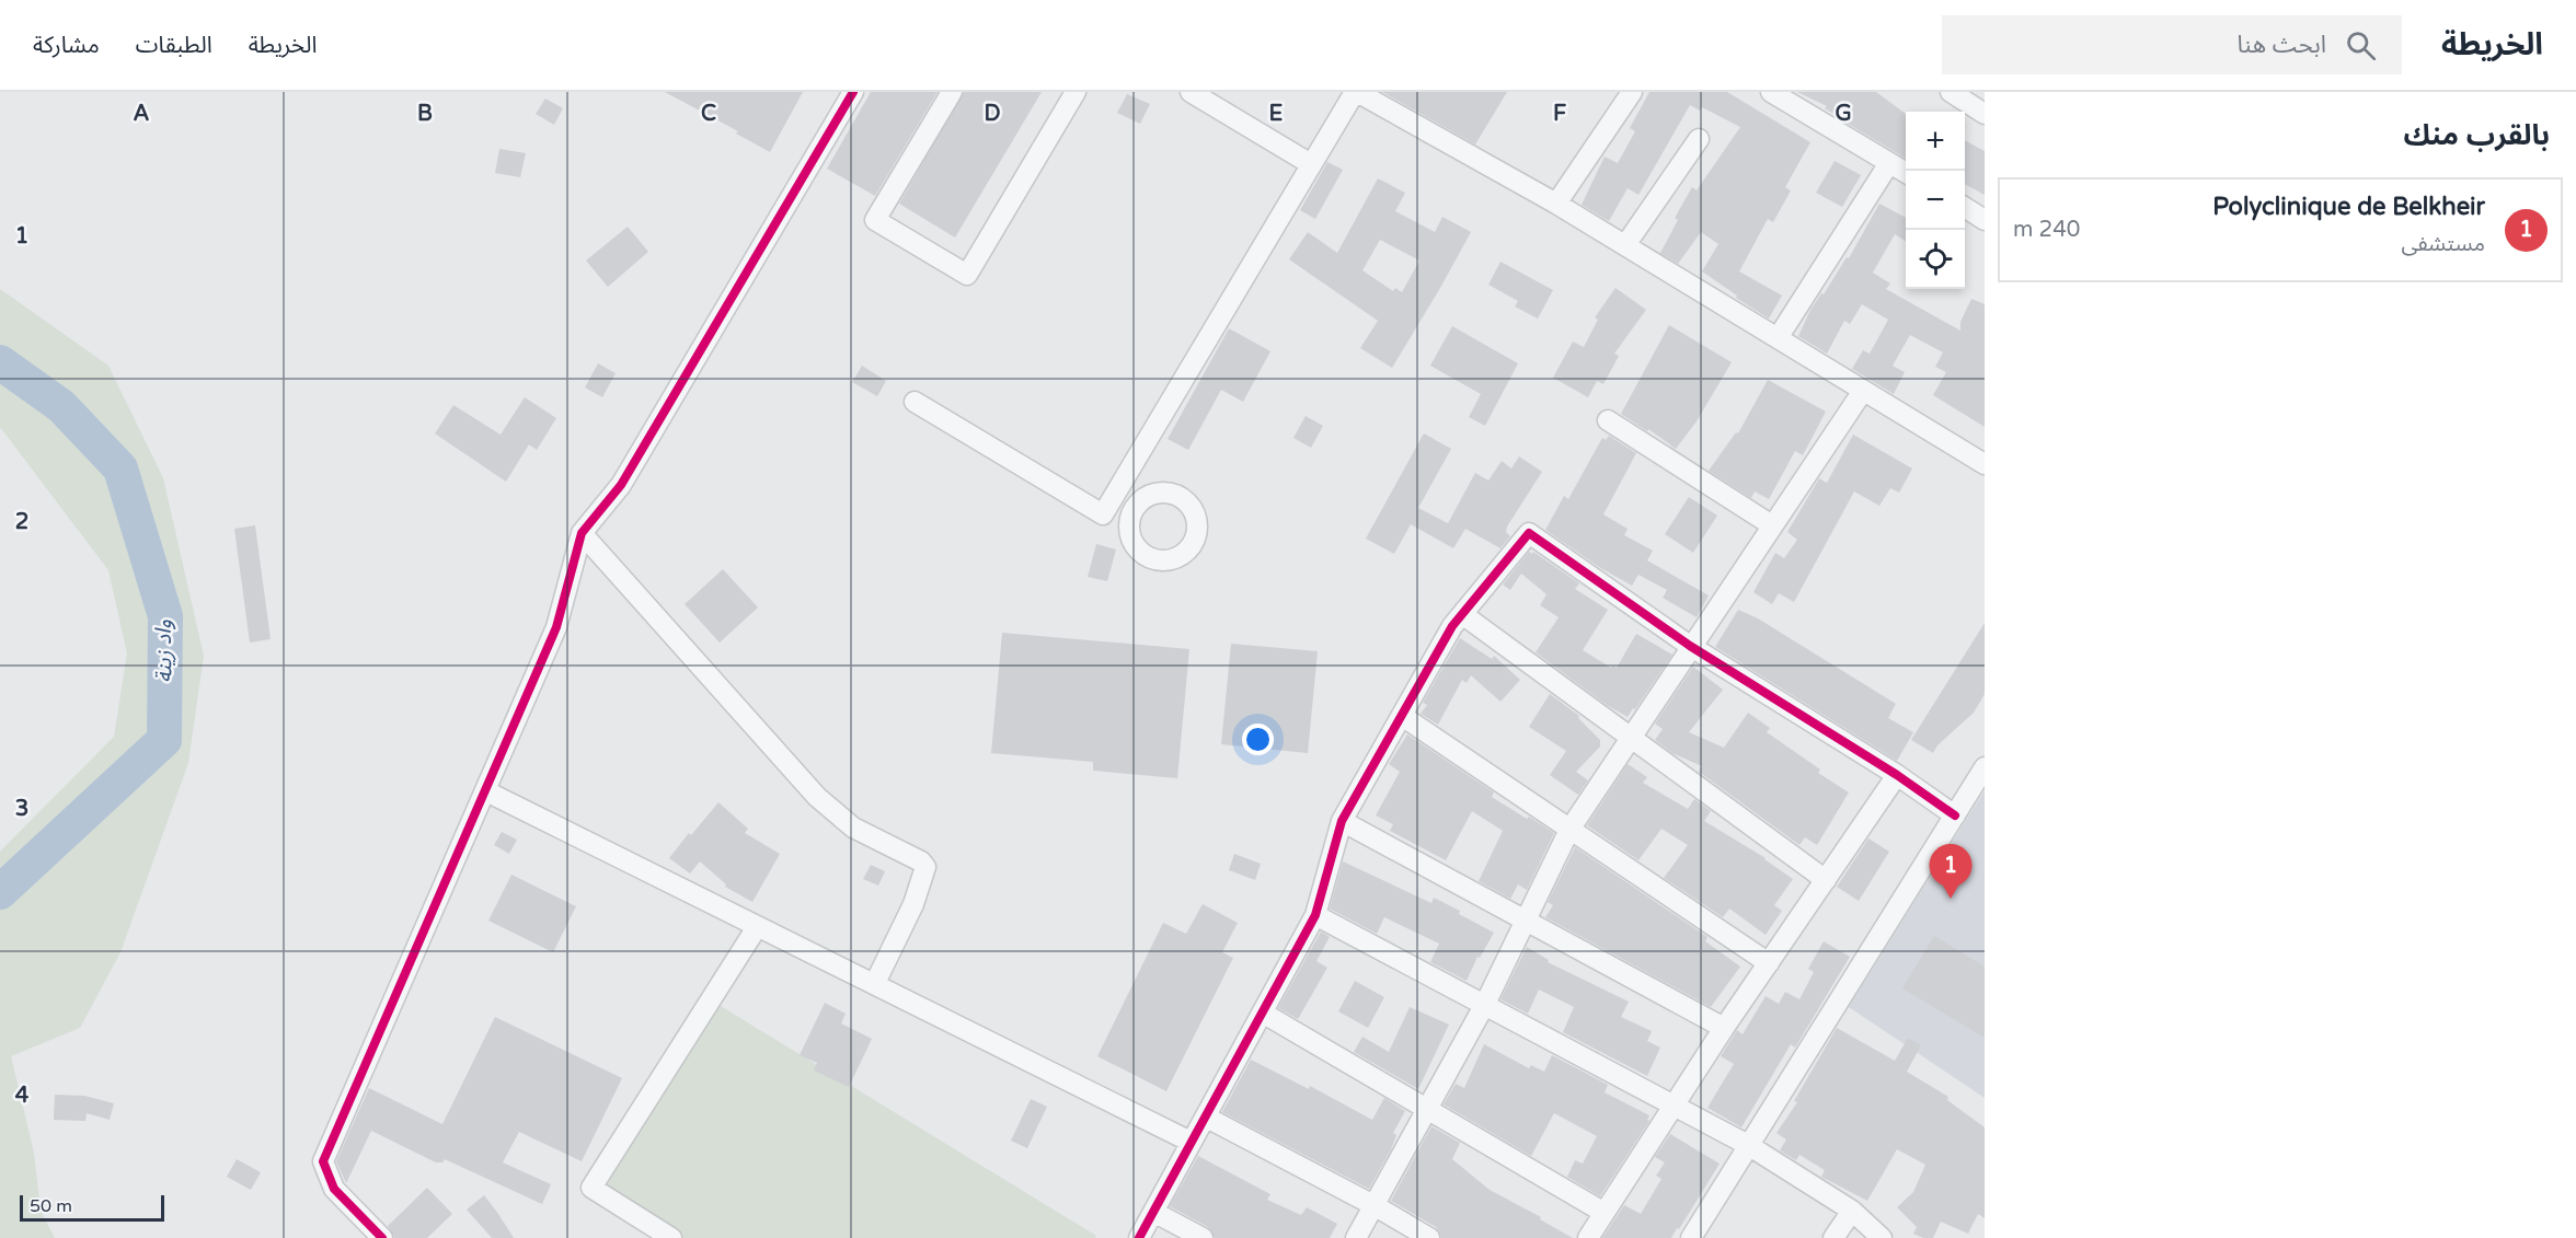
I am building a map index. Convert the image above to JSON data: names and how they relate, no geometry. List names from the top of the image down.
{
  "water": ["واد زينة"],
  "scale_bar": "50 m",
  "page": {
    "header": "الخريطة",
    "search": "ابحث هنا",
    "nav": ["الخريطة", "الطبقات", "مشاركة"],
    "heading": "بالقرب منك",
    "map_buttons": ["+", "−"],
    "list": [
      {
        "mark": "1",
        "name": "Polyclinique de Belkheir",
        "note": "مستشفى",
        "value": "240 m"
      }
    ],
    "pins": "1",
    "scale": "50 m"
  },
  "grid": {
    "columns": [
      "A",
      "B",
      "C",
      "D",
      "E",
      "F",
      "G"
    ],
    "rows": [
      "1",
      "2",
      "3",
      "4"
    ]
  }
}
